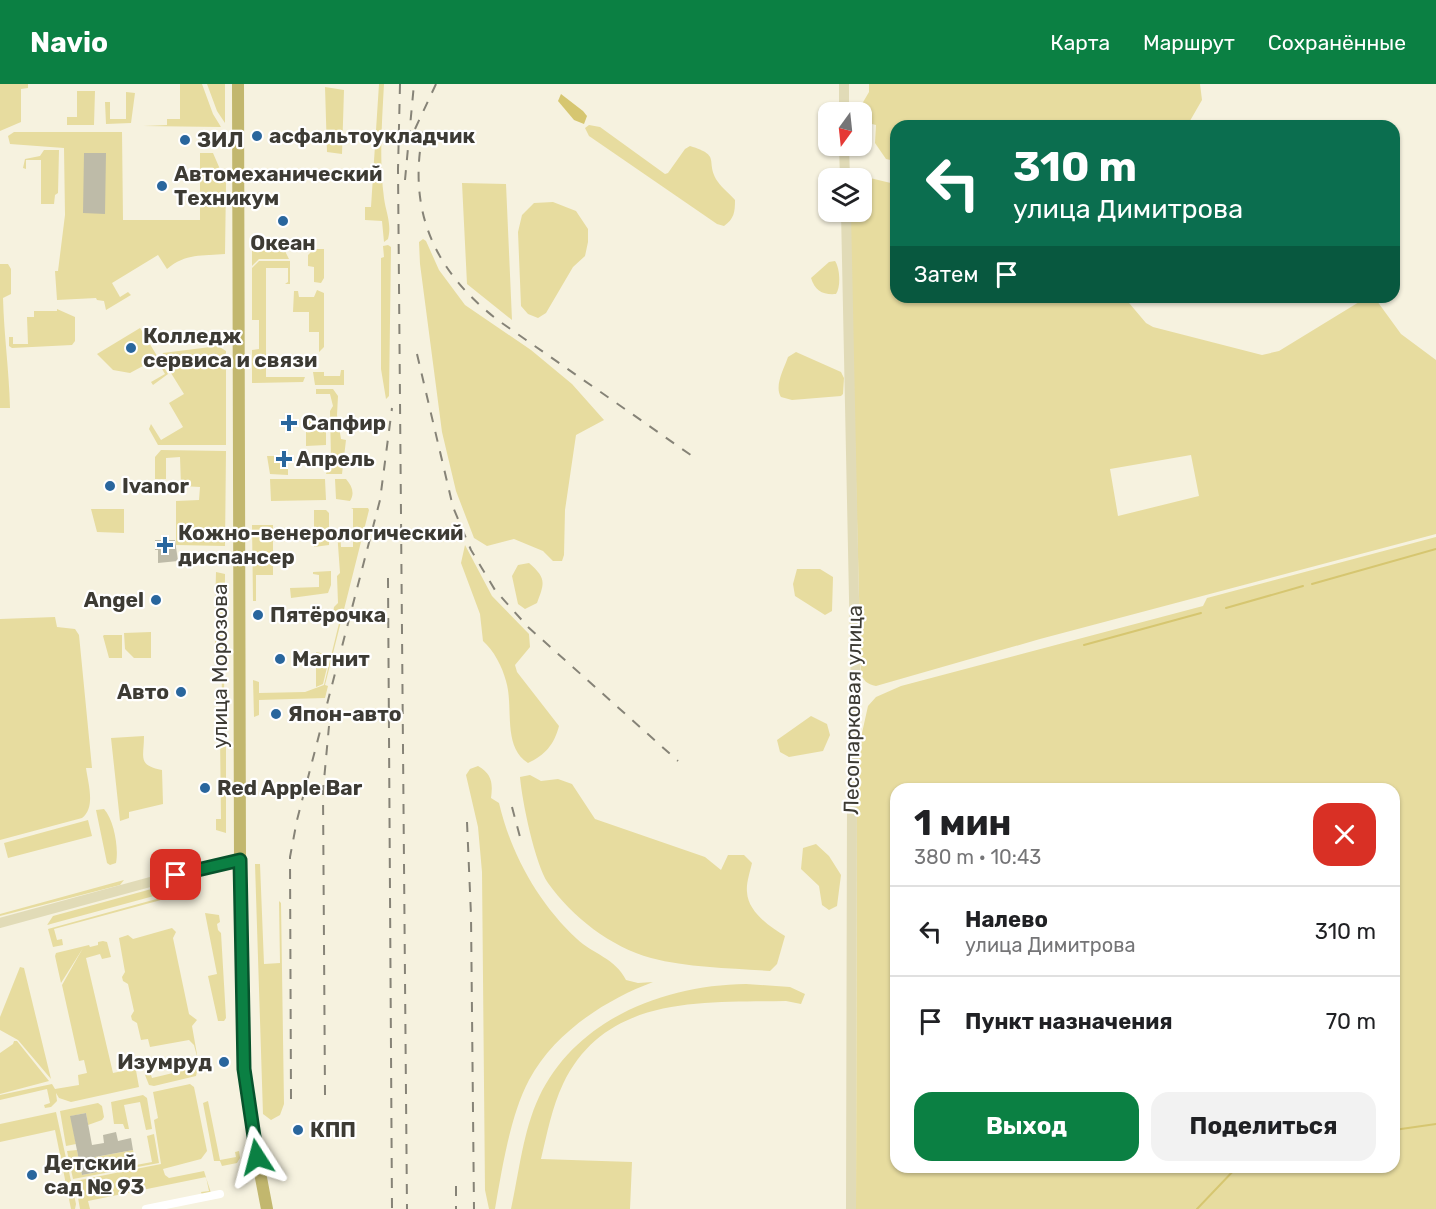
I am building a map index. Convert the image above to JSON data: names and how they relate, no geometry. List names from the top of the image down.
{
  "streets": {
    "main road": ["улица Морозова"],
    "street": ["Лесопарковая улица"]
  },
  "places": {
    "other": [
      "асфальтоукладчик",
      "ЗИЛ",
      "Автомеханический Техникум",
      "Океан",
      "Колледж сервиса и связи",
      "Ivanor",
      "Angel",
      "Пятёрочка",
      "Магнит",
      "Авто",
      "Япон-авто",
      "Red Apple Bar",
      "Изумруд",
      "КПП",
      "Детский сад № 93"
    ],
    "health": ["Сапфир", "Апрель", "Кожно-венерологический диспансер"]
  },
  "north": "bottom",
  "page": {
    "header": "Navio",
    "nav": ["Карта", "Маршрут", "Сохранённые"],
    "turn": ["310 m", "улица Димитрова"],
    "then": "Затем",
    "heading": ["1 мин", "380 m · 10:43"],
    "list": [
      {
        "name": "Налево",
        "note": "улица Димитрова",
        "value": "310 m"
      },
      {
        "name": "Пункт назначения",
        "value": "70 m"
      }
    ],
    "buttons": ["Выход", "Поделиться"]
  }
}
